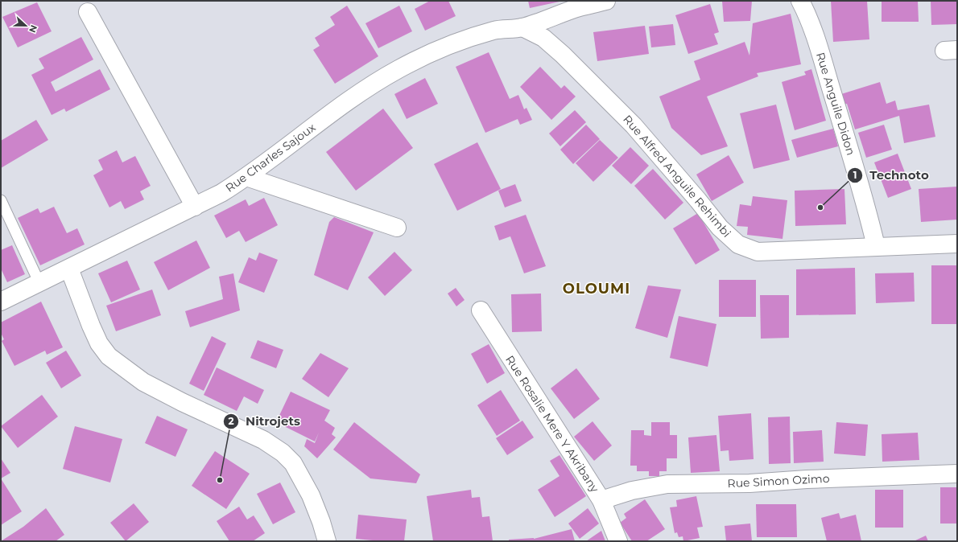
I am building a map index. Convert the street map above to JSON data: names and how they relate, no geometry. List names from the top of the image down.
{
  "streets": {
    "street": [
      "Rue Anguile Didon",
      "Rue Charles Sajoux",
      "Rue Alfred Anguile Rehimbi",
      "Rue Rosalie Mere Y Akribany",
      "Rue Simon Ozimo"
    ]
  },
  "crossings": [
    ["Rue Anguile Didon", "Rue Alfred Anguile Rehimbi"],
    ["Rue Charles Sajoux", "Rue Alfred Anguile Rehimbi"],
    ["Rue Rosalie Mere Y Akribany", "Rue Simon Ozimo"]
  ],
  "districts": ["OLOUMI"],
  "places": ["Technoto", "Nitrojets"],
  "north": "right"
}
